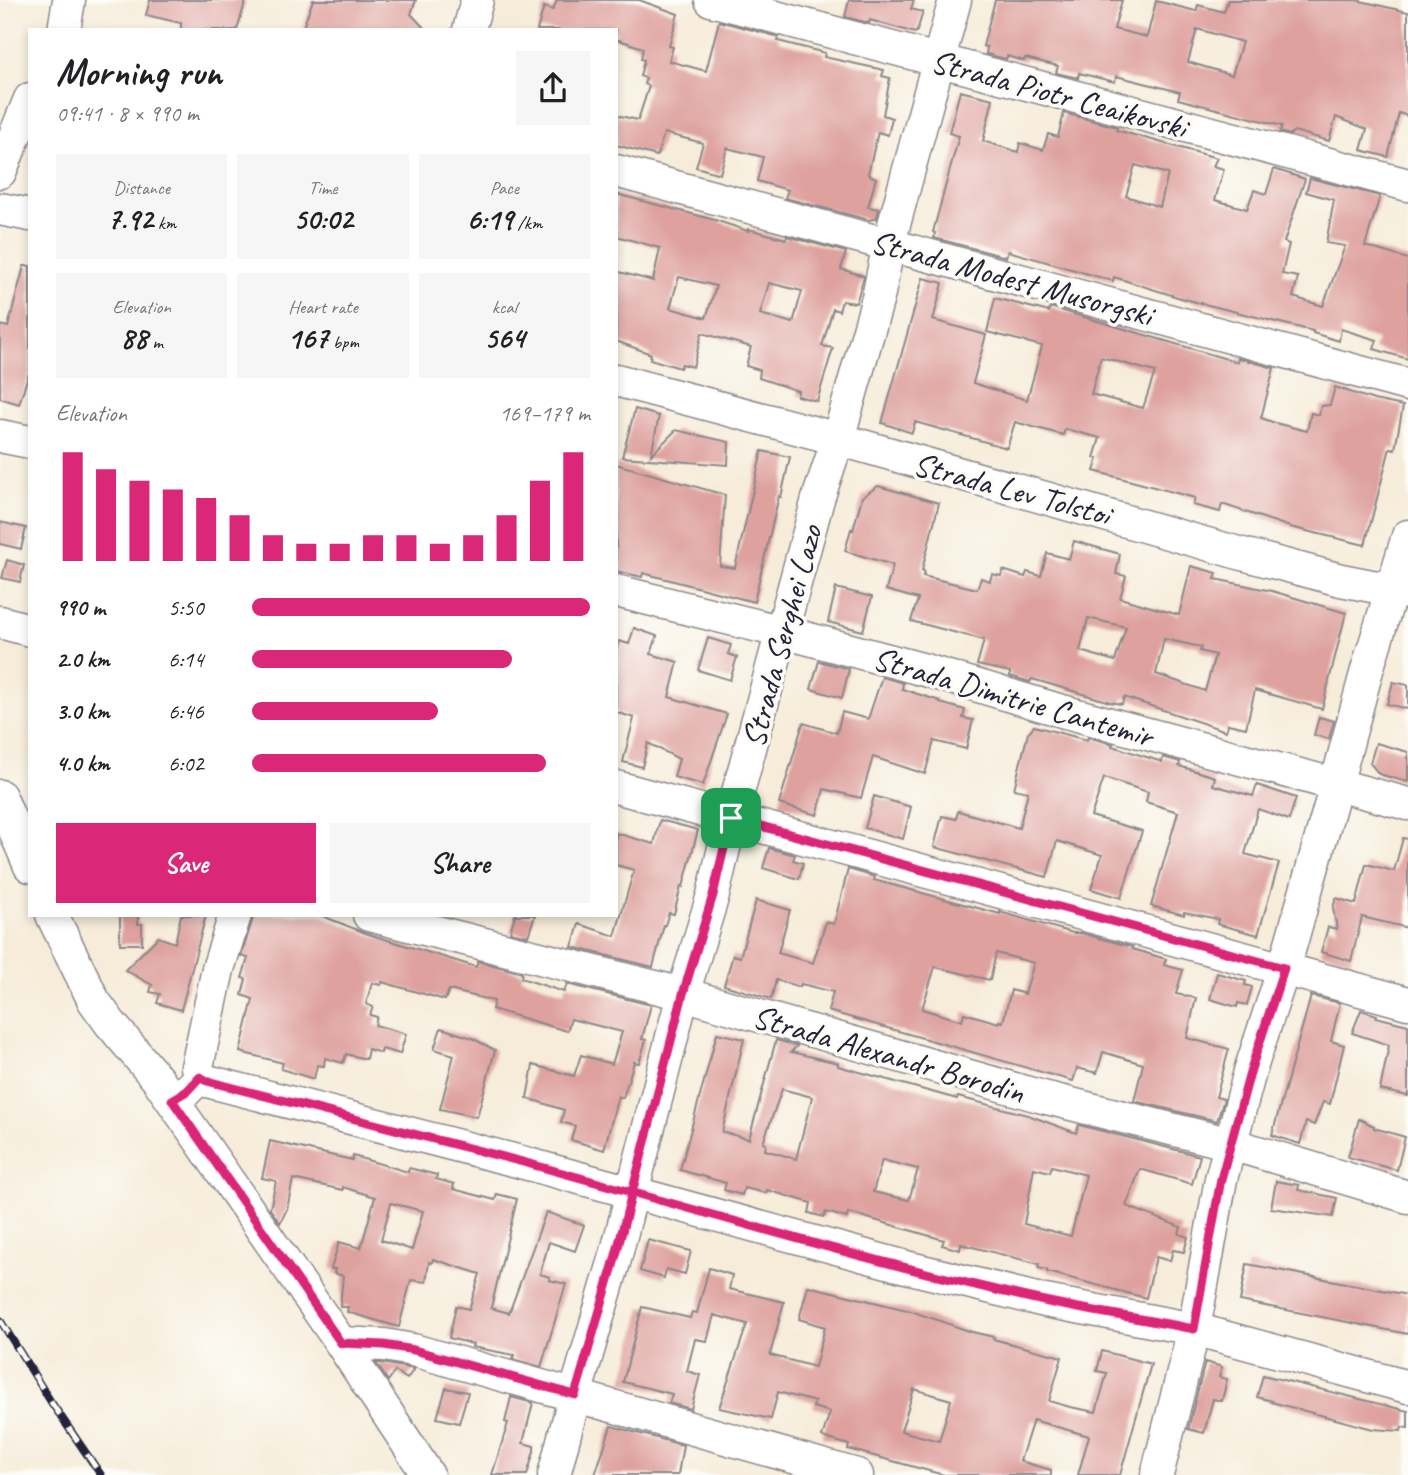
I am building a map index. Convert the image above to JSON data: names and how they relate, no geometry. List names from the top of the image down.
{
  "streets": {
    "street": [
      "Strada Piotr Ceaikovski",
      "Strada Modest Musorgski",
      "Strada Lev Tolstoi",
      "Strada Serghei Lazo",
      "Strada Dimitrie Cantemir",
      "Strada Alexandr Borodin"
    ]
  },
  "crossings": [
    ["Strada Piotr Ceaikovski", "Strada Serghei Lazo"],
    ["Strada Modest Musorgski", "Strada Serghei Lazo"],
    ["Strada Lev Tolstoi", "Strada Serghei Lazo"],
    ["Strada Serghei Lazo", "Strada Dimitrie Cantemir"],
    ["Strada Serghei Lazo", "Strada Alexandr Borodin"]
  ],
  "page": {
    "heading": ["Morning run", "09:41 · 8 × 990 m"],
    "stats": [
      ["Distance", "7.92 km"],
      ["Time", "50:02"],
      ["Pace", "6:19 /km"],
      ["Elevation", "88 m"],
      ["Heart rate", "167 bpm"],
      ["kcal", "564"]
    ],
    "chart": ["Elevation", "169–179 m"],
    "list": [
      {
        "name": "990 m",
        "note": "5:50"
      },
      {
        "name": "2.0 km",
        "note": "6:14"
      },
      {
        "name": "3.0 km",
        "note": "6:46"
      },
      {
        "name": "4.0 km",
        "note": "6:02"
      }
    ],
    "buttons": ["Save", "Share"]
  }
}
